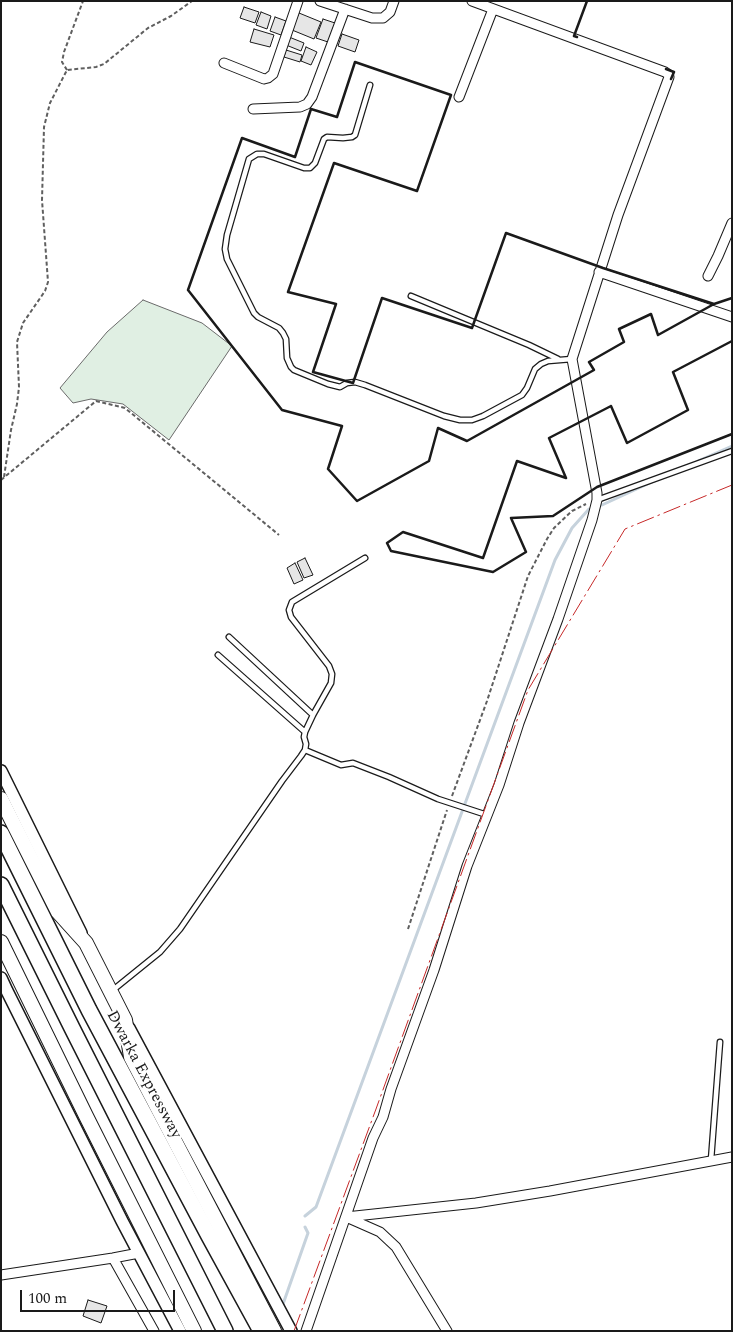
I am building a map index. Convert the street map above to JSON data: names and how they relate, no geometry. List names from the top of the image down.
{
  "streets": {
    "highway": ["Dwarka Expressway"]
  },
  "scale_bar": "100 m"
}
